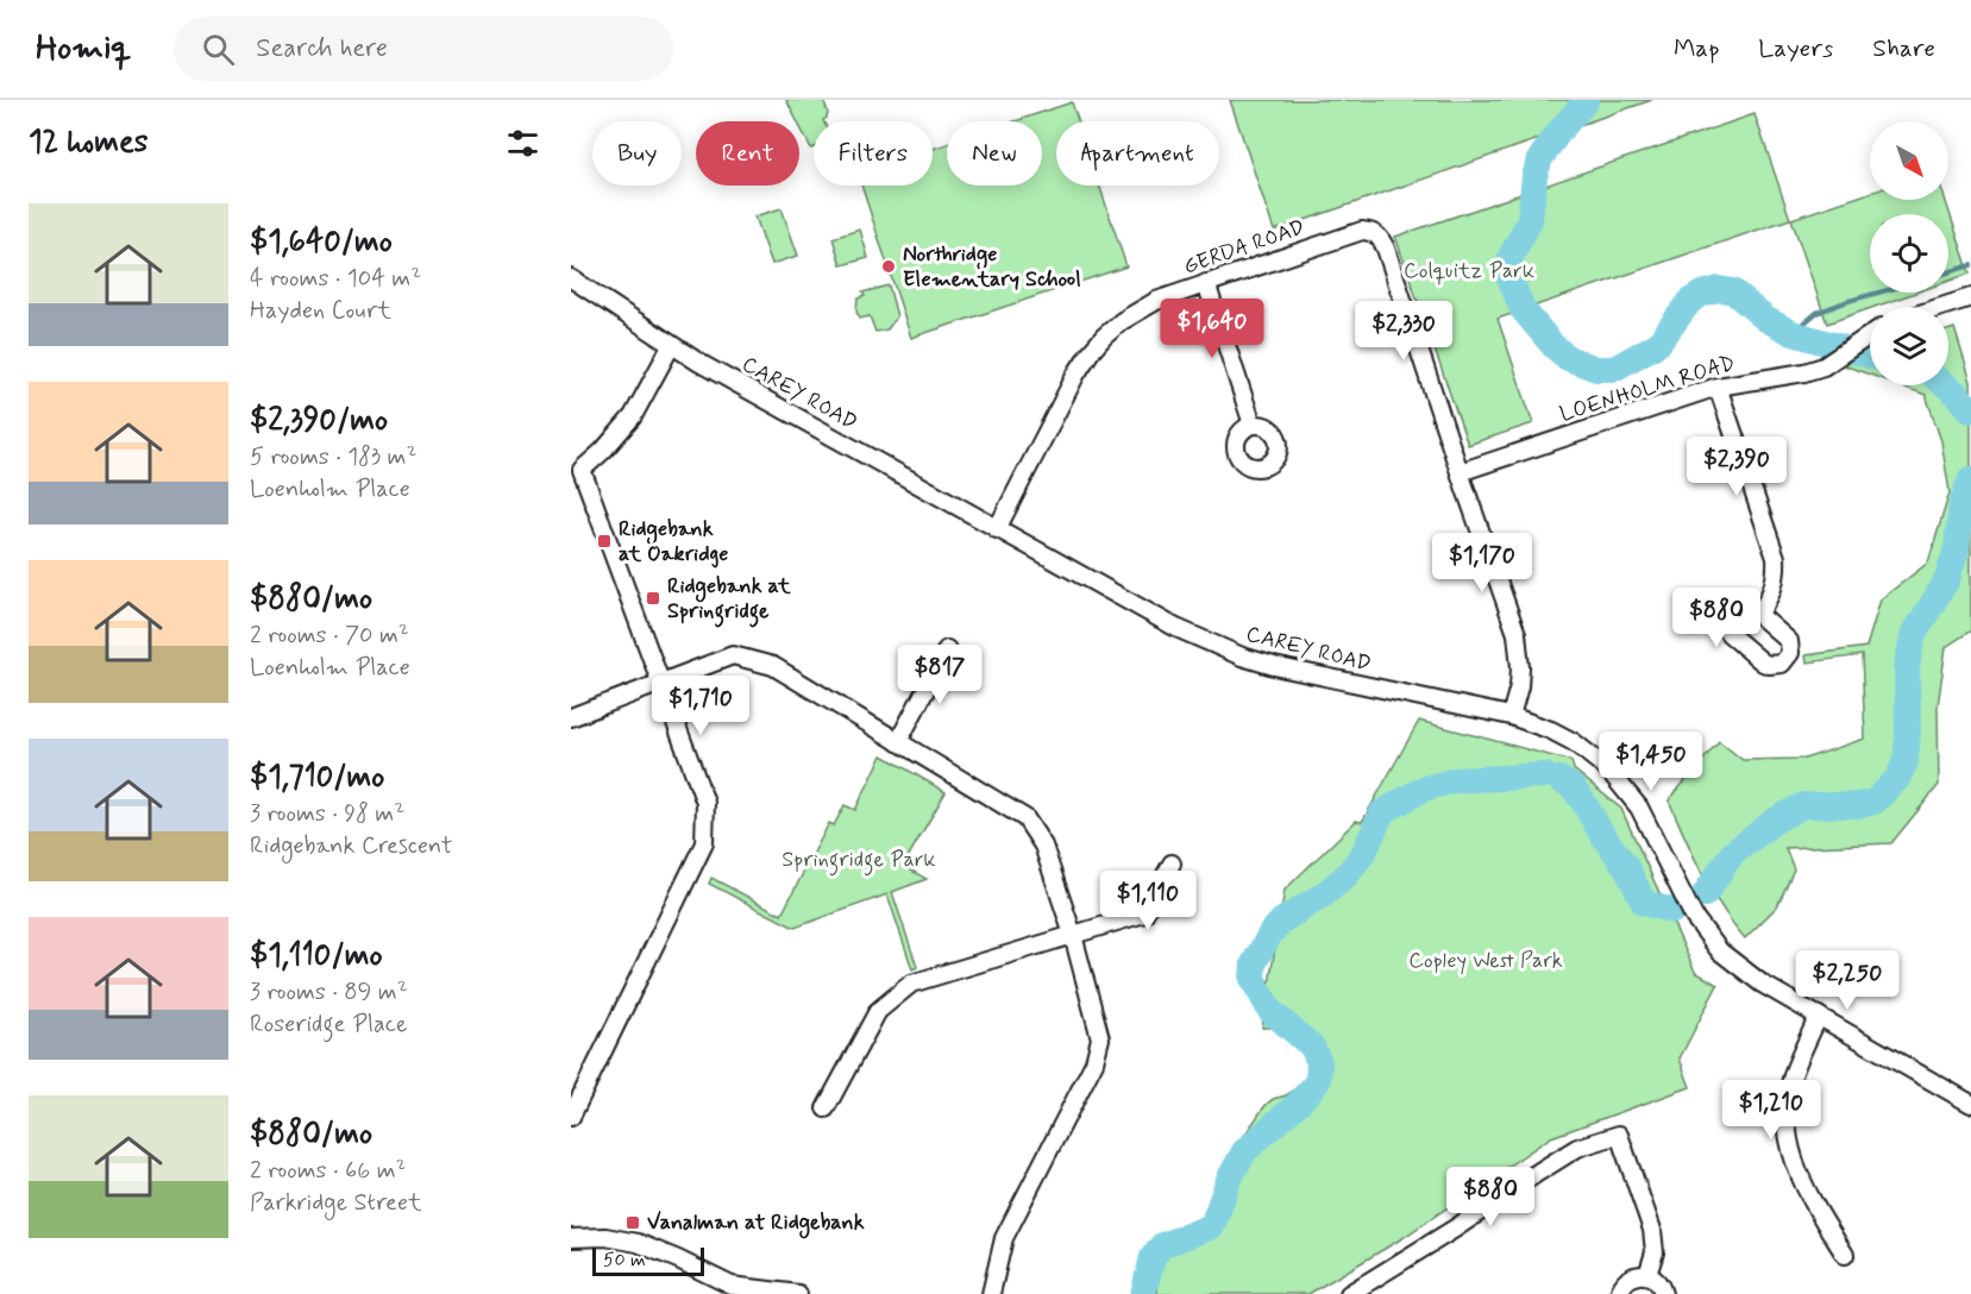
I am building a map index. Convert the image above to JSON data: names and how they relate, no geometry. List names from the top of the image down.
{
  "streets": {
    "street": ["GERDA ROAD", "LOENHOLM ROAD", "CAREY ROAD"]
  },
  "crossings": [
    ["GERDA ROAD", "LOENHOLM ROAD"],
    ["GERDA ROAD", "CAREY ROAD"]
  ],
  "parks": ["Colquitz Park", "Springridge Park", "Copley West Park"],
  "places": {
    "other": ["Northridge Elementary School"],
    "transit": ["Ridgebank at Oakridge", "Ridgebank at Springridge", "Vanalman at Ridgebank"]
  },
  "scale_bar": "50 m",
  "north": "bottom right",
  "page": {
    "header": "Homiq",
    "search": "Search here",
    "nav": ["Map", "Layers", "Share"],
    "heading": "12 homes",
    "chip": [
      "Buy",
      "Rent",
      "Filters",
      "New",
      "Apartment"
    ],
    "list": [
      {
        "name": "$1,640/mo",
        "note": "4 rooms · 104 m² · Hayden Court"
      },
      {
        "name": "$2,390/mo",
        "note": "5 rooms · 183 m² · Loenholm Place"
      },
      {
        "name": "$880/mo",
        "note": "2 rooms · 70 m² · Loenholm Place"
      },
      {
        "name": "$1,710/mo",
        "note": "3 rooms · 98 m² · Ridgebank Crescent"
      },
      {
        "name": "$1,110/mo",
        "note": "3 rooms · 89 m² · Roseridge Place"
      },
      {
        "name": "$880/mo",
        "note": "2 rooms · 66 m² · Parkridge Street"
      }
    ],
    "price": [
      "$1,640",
      "$2,330",
      "$2,390",
      "$1,170",
      "$880",
      "$817",
      "$1,710",
      "$1,450",
      "$1,110",
      "$2,250",
      "$1,210",
      "$880"
    ],
    "scale": "50 m"
  }
}
